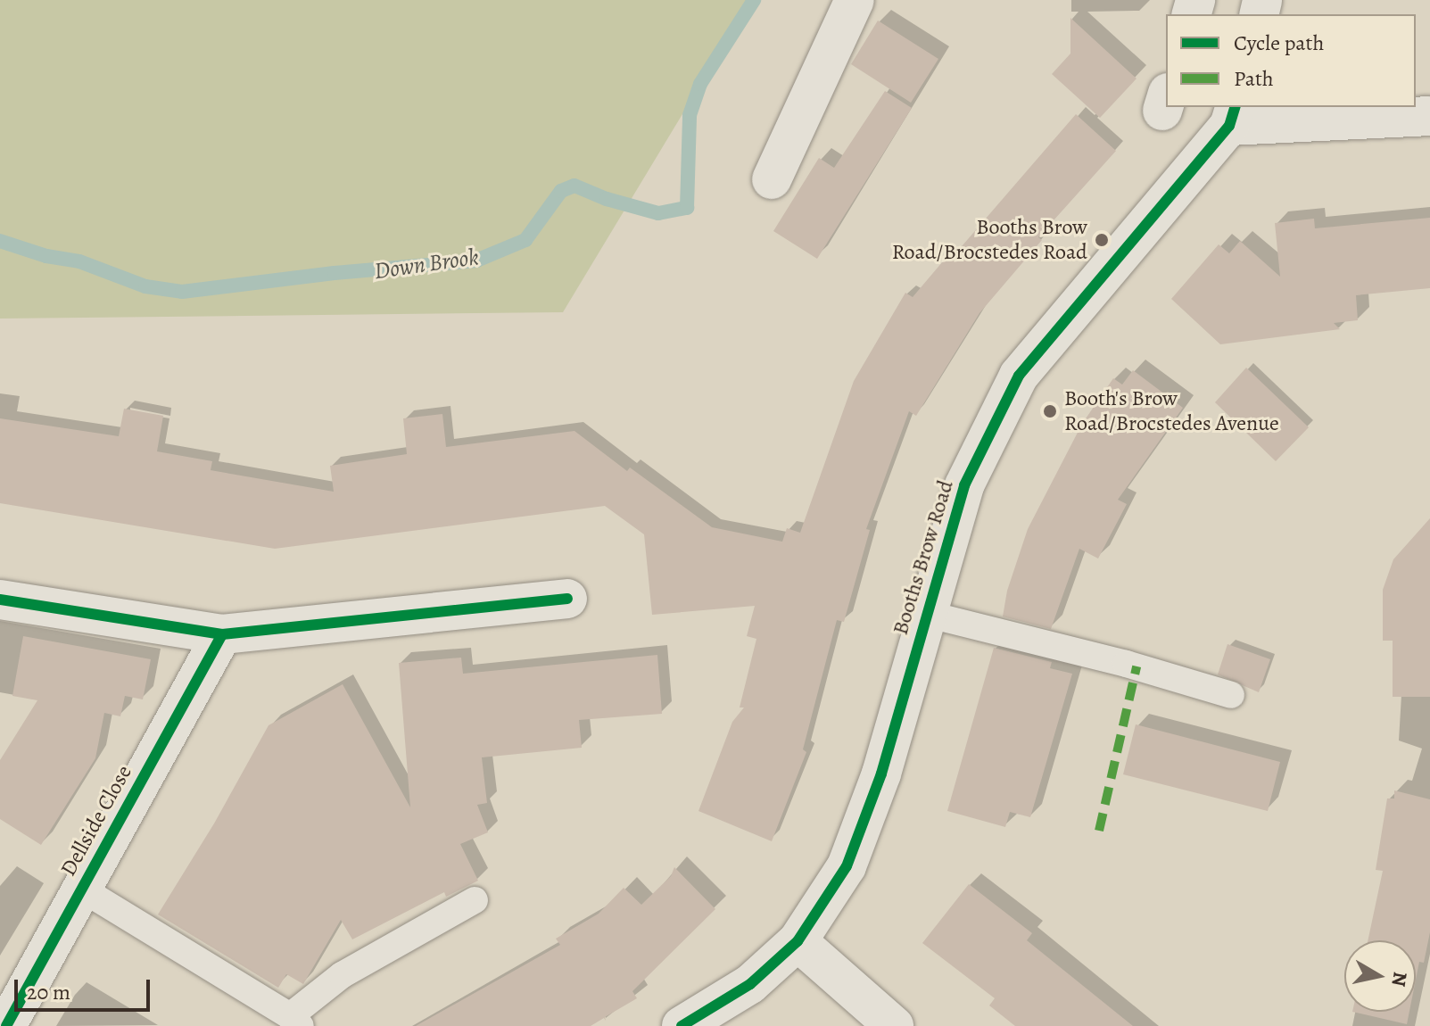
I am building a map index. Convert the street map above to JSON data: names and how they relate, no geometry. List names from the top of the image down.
{
  "streets": {
    "street": ["Booths Brow Road", "Dellside Close"]
  },
  "water": ["Down Brook"],
  "places": ["Booths Brow Road/Brocstedes Road", "Booth's Brow Road/Brocstedes Avenue"],
  "legend": ["Cycle path", "Path"],
  "scale_bar": "20 m",
  "north": "right"
}
